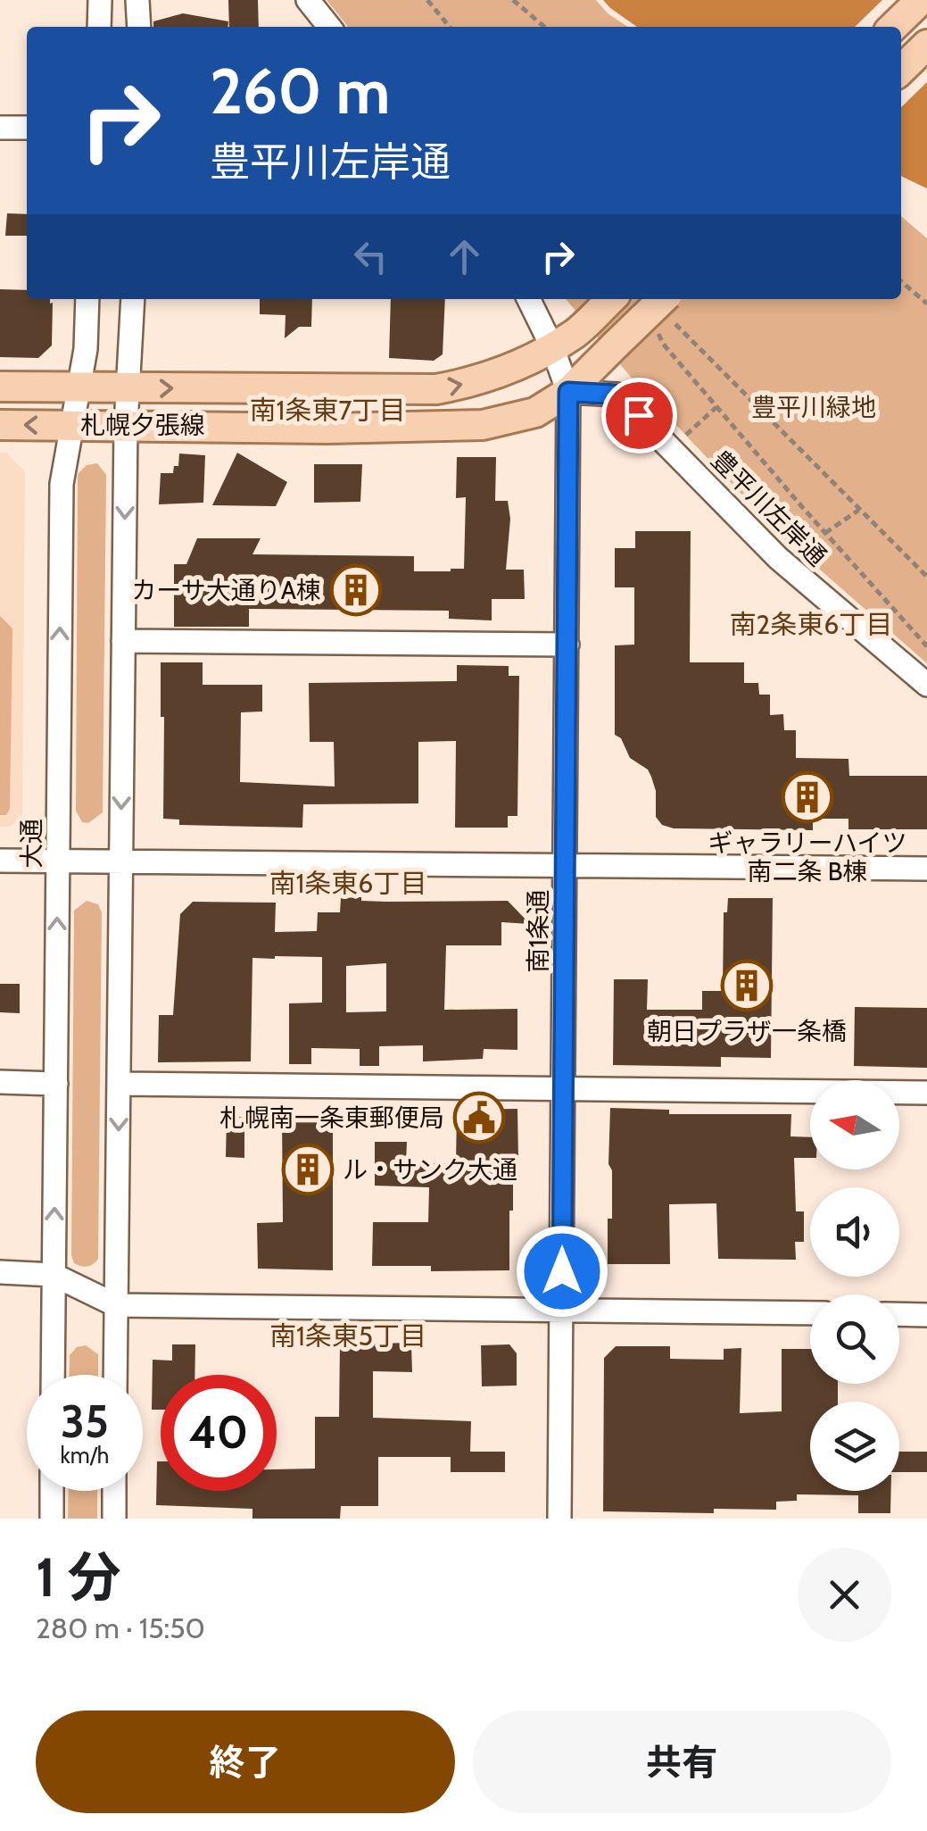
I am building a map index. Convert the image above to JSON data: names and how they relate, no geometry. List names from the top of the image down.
{
  "streets": {
    "main road": ["札幌夕張線"],
    "street": ["豊平川左岸通", "大通", "南1条通"]
  },
  "crossings": [
    ["札幌夕張線", "豊平川左岸通"],
    ["札幌夕張線", "大通"],
    ["札幌夕張線", "南1条通"],
    ["豊平川左岸通", "南1条通"]
  ],
  "districts": [
    "南1条東7丁目",
    "南2条東6丁目",
    "南1条東6丁目",
    "南1条東5丁目"
  ],
  "parks": ["豊平川緑地"],
  "places": {
    "building": [
      "カーサ大通りA棟",
      "ギャラリーハイツ 南二条 B棟",
      "朝日プラザ一条橋",
      "ル・サンク大通"
    ],
    "public building": ["札幌南一条東郵便局"]
  },
  "north": "left",
  "page": {
    "turn": ["260 m", "豊平川左岸通"],
    "speed": "35 km/h",
    "limit": "40",
    "heading": ["1 分", "280 m · 15:50"],
    "buttons": ["終了", "共有"]
  }
}
